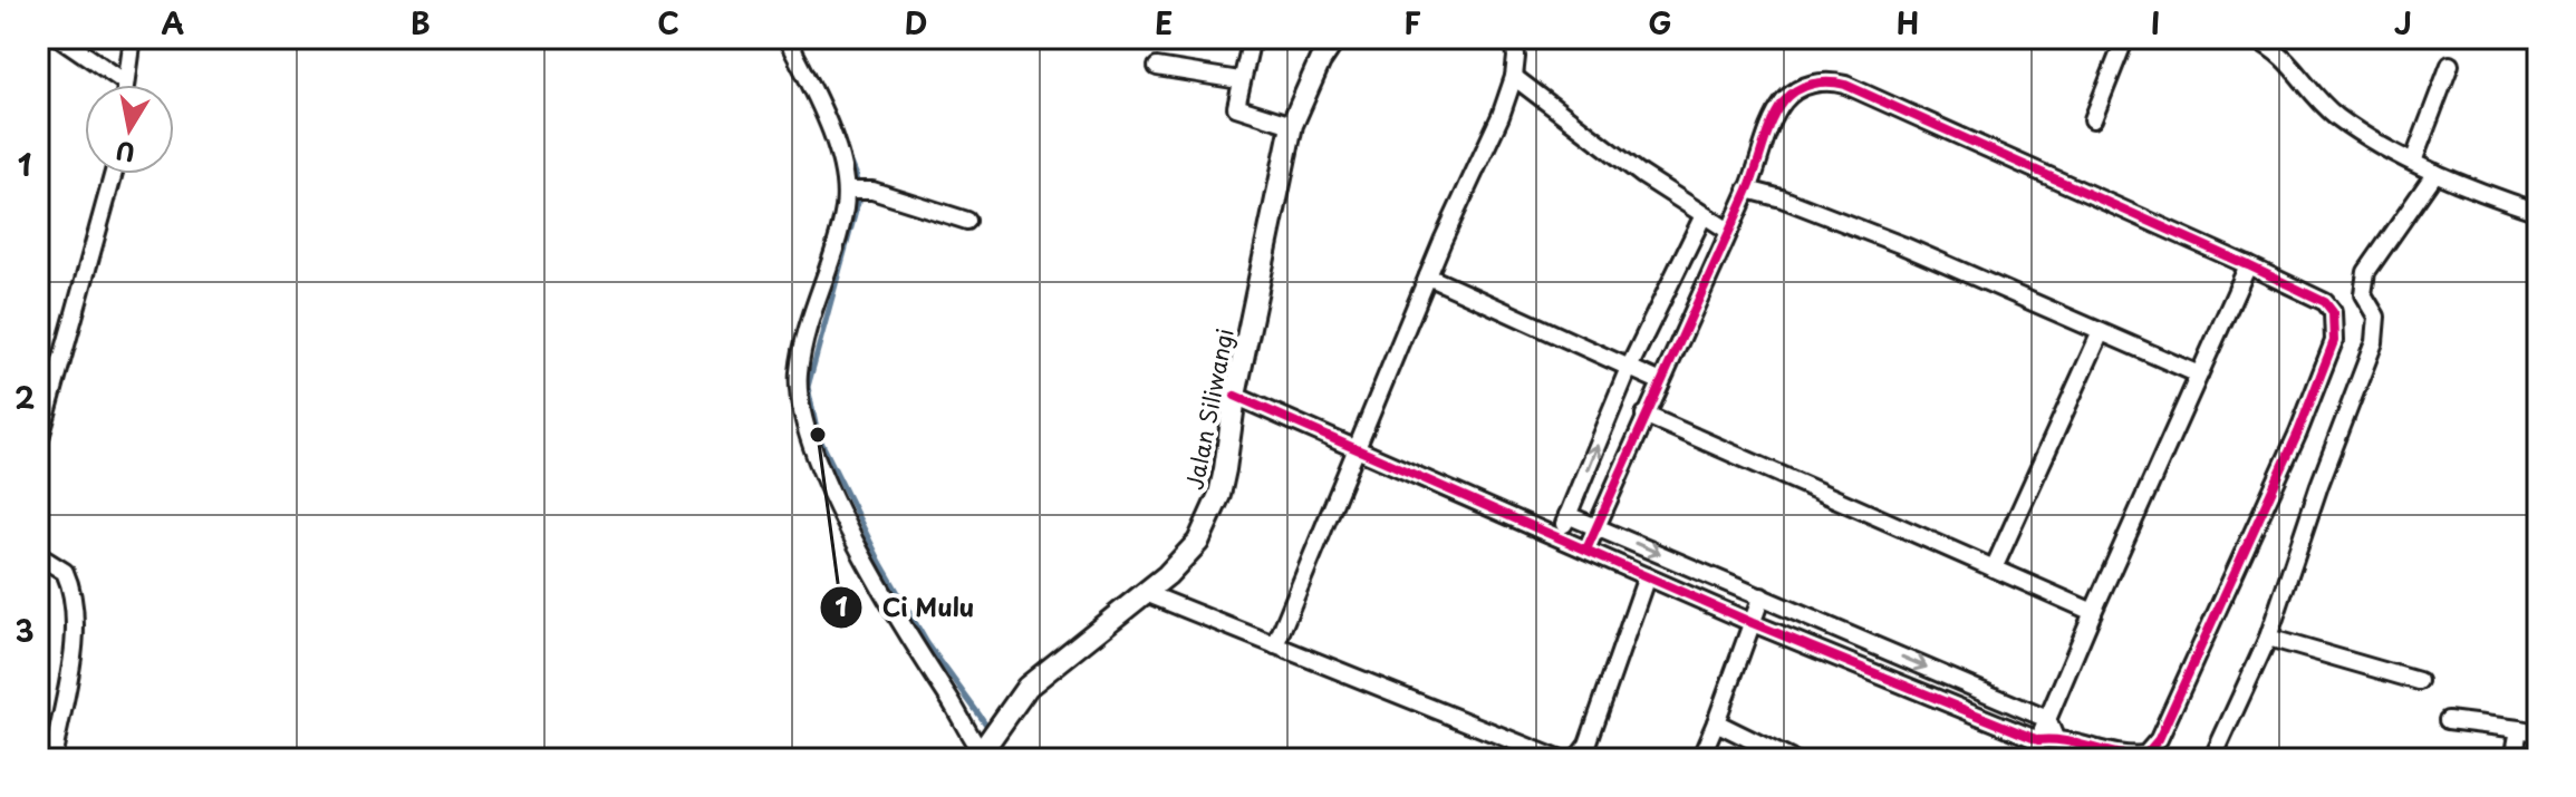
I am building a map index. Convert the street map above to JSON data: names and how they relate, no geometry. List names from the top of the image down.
{
  "streets": {
    "street": ["Jalan Siliwangi"]
  },
  "places": ["Ci Mulu"],
  "north": "bottom",
  "grid": {
    "columns": [
      "A",
      "B",
      "C",
      "D",
      "E",
      "F",
      "G",
      "H",
      "I",
      "J"
    ],
    "rows": ["1", "2", "3"]
  }
}
